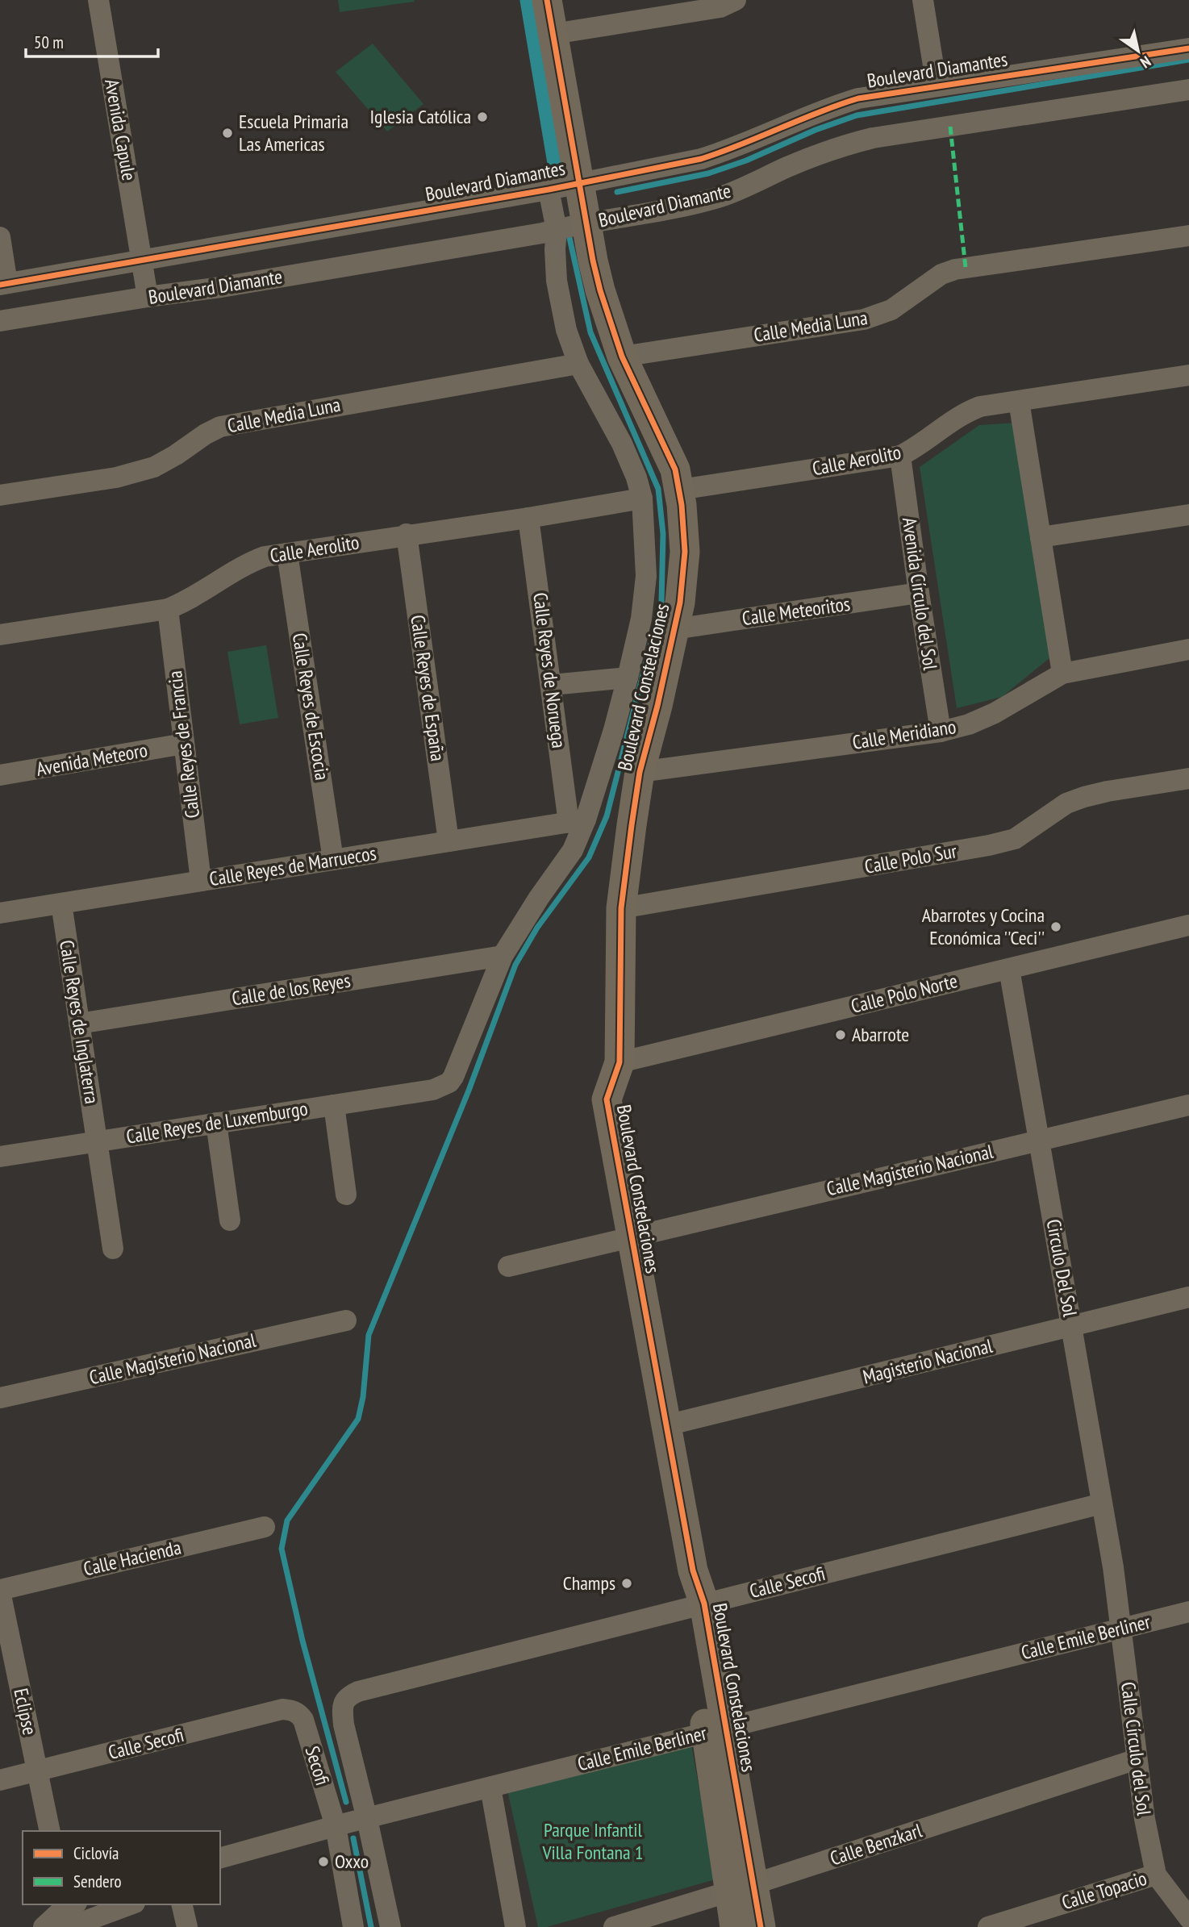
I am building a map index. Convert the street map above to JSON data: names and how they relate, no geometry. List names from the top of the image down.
{
  "streets": {
    "street": [
      "Boulevard Diamantes",
      "Avenida Capule",
      "Boulevard Diamante",
      "Calle Media Luna",
      "Calle Aerolito",
      "Avenida Círculo del Sol",
      "Calle Meteoritos",
      "Calle Reyes de Noruega",
      "Boulevard Constelaciones",
      "Calle Reyes de España",
      "Calle Reyes de Escocia",
      "Calle Meridiano",
      "Calle Reyes de Francia",
      "Avenida Meteoro",
      "Calle Polo Sur",
      "Calle Reyes de Marruecos",
      "Calle de los Reyes",
      "Calle Polo Norte",
      "Calle Reyes de Inglaterra",
      "Calle Reyes de Luxemburgo",
      "Calle Magisterio Nacional",
      "Circulo Del Sol",
      "Magisterio Nacional",
      "Calle Hacienda",
      "Calle Secofi",
      "Calle Emile Berliner",
      "Eclipse",
      "Calle Círculo del Sol",
      "Secofi",
      "Calle Benzkarl",
      "Calle Topacio"
    ]
  },
  "crossings": [
    ["Boulevard Diamantes", "Avenida Capule"],
    ["Boulevard Diamantes", "Boulevard Constelaciones"],
    ["Avenida Capule", "Boulevard Diamante"],
    ["Boulevard Diamante", "Boulevard Constelaciones"],
    ["Calle Media Luna", "Boulevard Constelaciones"],
    ["Calle Aerolito", "Avenida Círculo del Sol"],
    ["Calle Aerolito", "Calle Reyes de Noruega"],
    ["Calle Aerolito", "Boulevard Constelaciones"],
    ["Calle Aerolito", "Calle Reyes de España"],
    ["Calle Aerolito", "Calle Reyes de Escocia"],
    ["Calle Aerolito", "Calle Reyes de Francia"],
    ["Avenida Círculo del Sol", "Calle Meteoritos"],
    ["Avenida Círculo del Sol", "Calle Meridiano"],
    ["Calle Meteoritos", "Boulevard Constelaciones"],
    ["Calle Reyes de Noruega", "Boulevard Constelaciones"],
    ["Calle Reyes de Noruega", "Calle Reyes de Marruecos"],
    ["Boulevard Constelaciones", "Calle Meridiano"],
    ["Boulevard Constelaciones", "Calle Polo Sur"],
    ["Boulevard Constelaciones", "Calle Reyes de Marruecos"],
    ["Boulevard Constelaciones", "Calle de los Reyes"],
    ["Boulevard Constelaciones", "Calle Polo Norte"],
    ["Boulevard Constelaciones", "Calle Reyes de Luxemburgo"],
    ["Boulevard Constelaciones", "Calle Magisterio Nacional"],
    ["Boulevard Constelaciones", "Magisterio Nacional"],
    ["Boulevard Constelaciones", "Calle Secofi"],
    ["Boulevard Constelaciones", "Calle Emile Berliner"],
    ["Boulevard Constelaciones", "Calle Benzkarl"],
    ["Calle Reyes de España", "Calle Reyes de Marruecos"],
    ["Calle Reyes de Escocia", "Calle Reyes de Marruecos"],
    ["Calle Reyes de Francia", "Avenida Meteoro"],
    ["Calle Reyes de Francia", "Calle Reyes de Marruecos"],
    ["Calle Reyes de Marruecos", "Calle Reyes de Inglaterra"],
    ["Calle de los Reyes", "Calle Reyes de Inglaterra"],
    ["Calle Polo Norte", "Circulo Del Sol"],
    ["Calle Reyes de Inglaterra", "Calle Reyes de Luxemburgo"],
    ["Calle Magisterio Nacional", "Circulo Del Sol"],
    ["Circulo Del Sol", "Magisterio Nacional"],
    ["Circulo Del Sol", "Calle Secofi"],
    ["Circulo Del Sol", "Calle Círculo del Sol"],
    ["Calle Hacienda", "Eclipse"],
    ["Calle Secofi", "Eclipse"],
    ["Calle Secofi", "Secofi"],
    ["Calle Emile Berliner", "Calle Círculo del Sol"],
    ["Calle Emile Berliner", "Secofi"],
    ["Calle Círculo del Sol", "Calle Benzkarl"],
    ["Calle Círculo del Sol", "Calle Topacio"]
  ],
  "parks": ["Parque Infantil Villa Fontana 1"],
  "places": [
    "Iglesia Católica",
    "Escuela Primaria Las Americas",
    "Abarrotes y Cocina Económica ''Ceci''",
    "Abarrote",
    "Champs",
    "Oxxo"
  ],
  "legend": ["Ciclovía", "Sendero"],
  "scale_bar": "50 m",
  "north": "bottom right"
}
